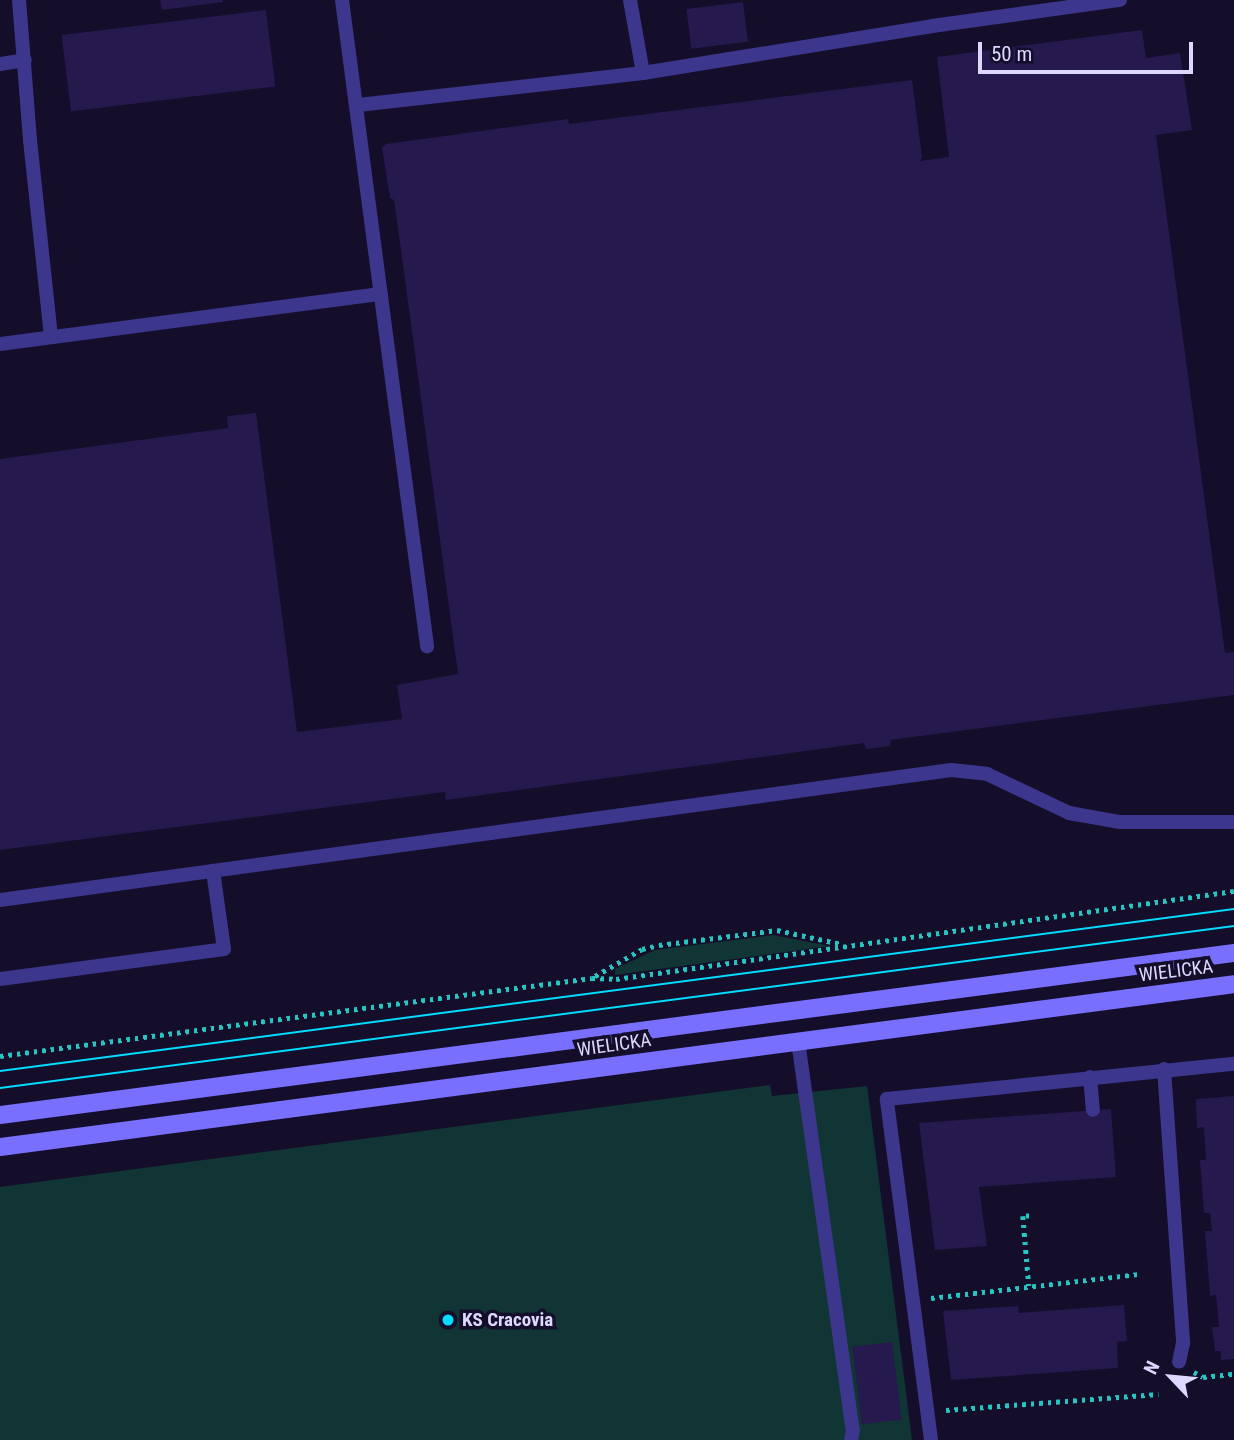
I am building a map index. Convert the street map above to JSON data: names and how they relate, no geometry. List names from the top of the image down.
{
  "streets": {
    "main road": ["WIELICKA"]
  },
  "places": ["KS Cracovia"],
  "scale_bar": "50 m",
  "north": "top left"
}
